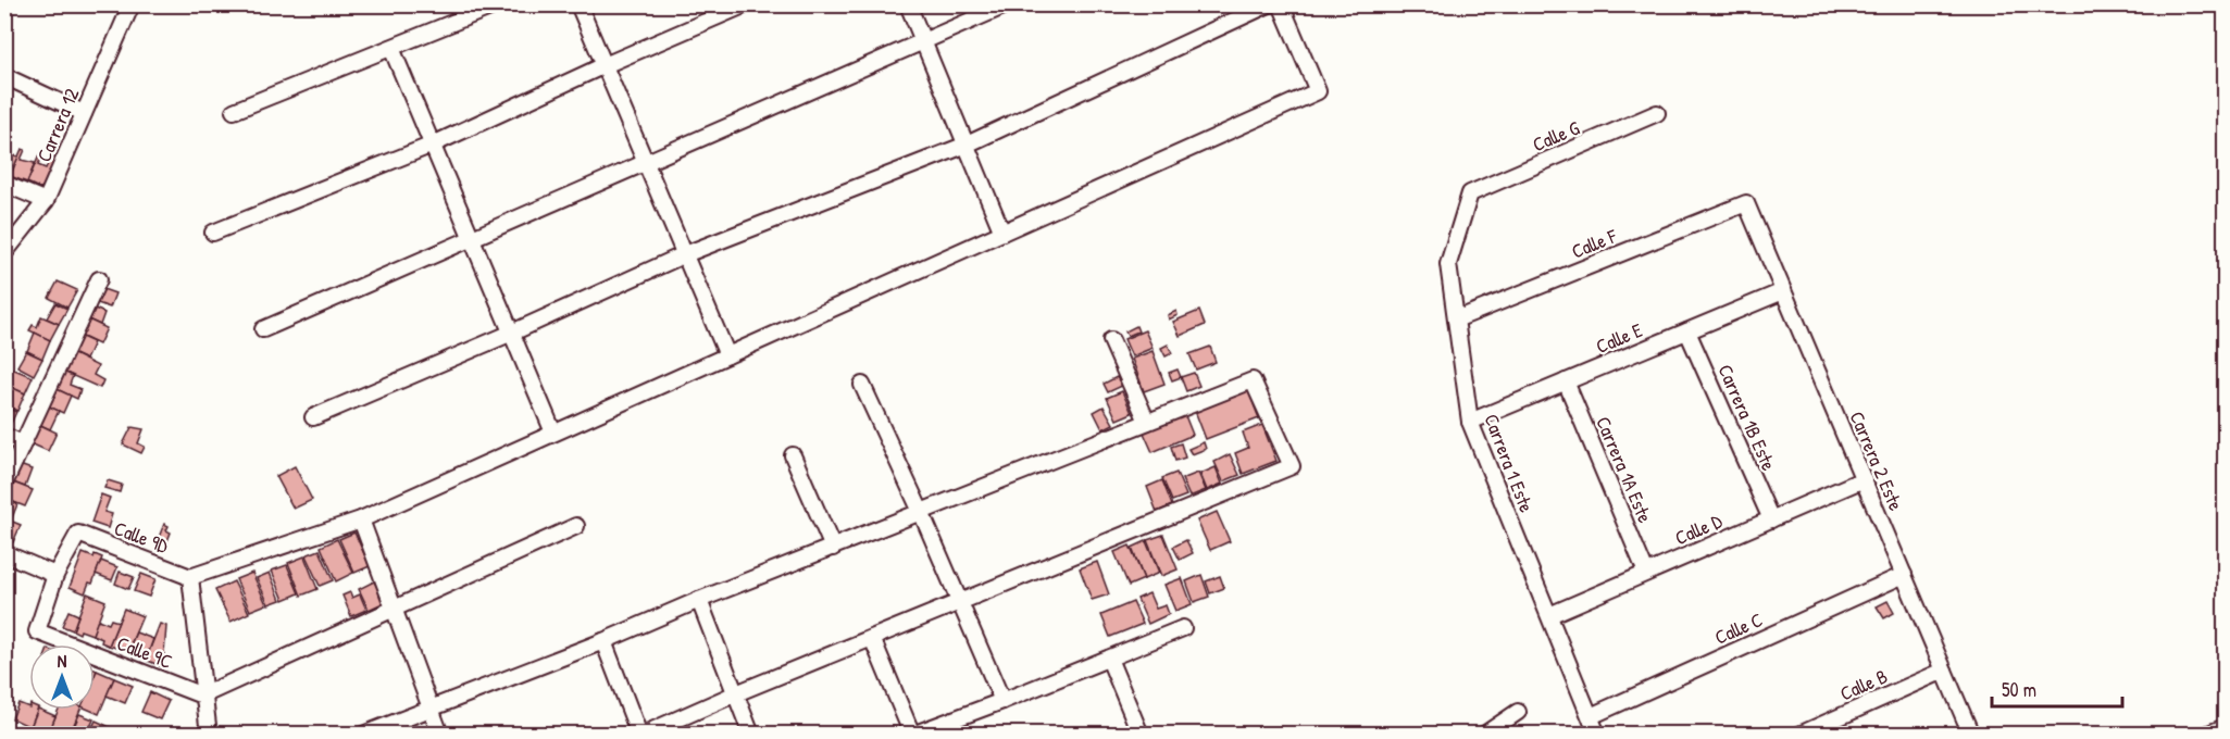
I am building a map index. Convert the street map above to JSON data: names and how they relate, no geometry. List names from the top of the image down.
{
  "streets": {
    "street": [
      "Carrera 12",
      "Calle G",
      "Calle F",
      "Calle E",
      "Carrera 1B Este",
      "Carrera 2 Este",
      "Carrera 1 Este",
      "Carrera 1A Este",
      "Calle D",
      "Calle 9D",
      "Calle C",
      "Calle 9C",
      "Calle B"
    ]
  },
  "crossings": [
    ["Calle G", "Carrera 1 Este"],
    ["Calle F", "Carrera 2 Este"],
    ["Calle F", "Carrera 1 Este"],
    ["Calle E", "Carrera 1B Este"],
    ["Calle E", "Carrera 2 Este"],
    ["Calle E", "Carrera 1 Este"],
    ["Calle E", "Carrera 1A Este"],
    ["Carrera 1B Este", "Calle D"],
    ["Carrera 2 Este", "Calle D"],
    ["Carrera 2 Este", "Calle C"],
    ["Carrera 2 Este", "Calle B"],
    ["Carrera 1 Este", "Calle D"],
    ["Carrera 1 Este", "Calle C"],
    ["Carrera 1A Este", "Calle D"],
    ["Calle 9D", "Calle 9C"]
  ],
  "scale_bar": "50 m",
  "north": "top"
}
